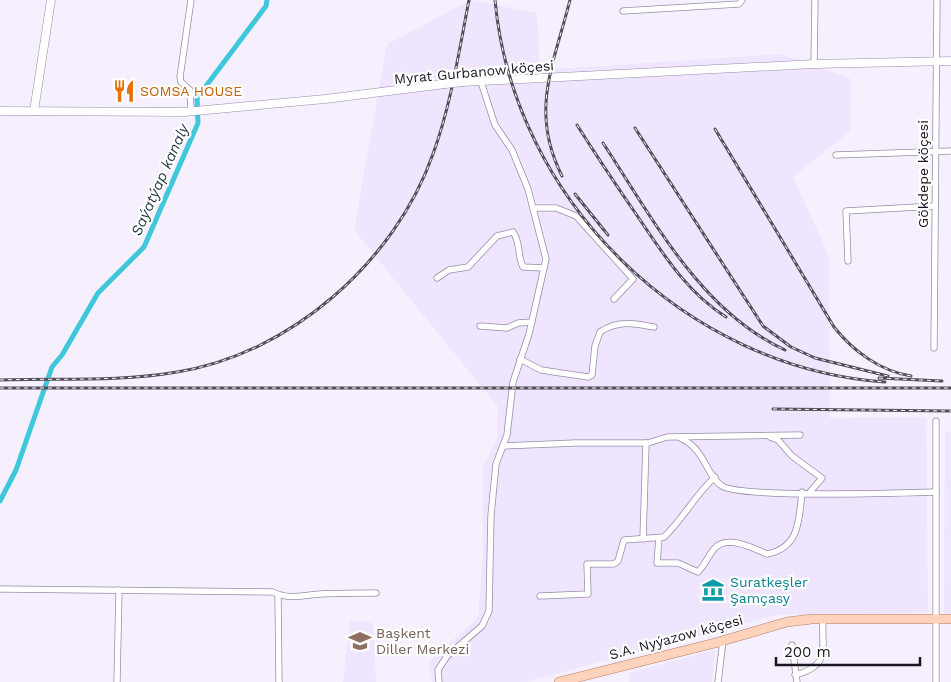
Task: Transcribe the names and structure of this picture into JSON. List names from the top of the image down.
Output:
{
  "streets": {
    "main road": ["S.A. Nyýazow köçesi"],
    "street": ["Myrat Gurbanow köçesi", "Gökdepe köçesi"]
  },
  "crossings": [
    ["Myrat Gurbanow köçesi", "Gökdepe köçesi"]
  ],
  "water": ["Saýatýap kanaly"],
  "places": {
    "restaurant": ["SOMSA HOUSE"],
    "museum": ["Suratkeşler Şamçasy"],
    "school or university": ["Başkent Diller Merkezi"]
  },
  "scale_bar": "200 m"
}
